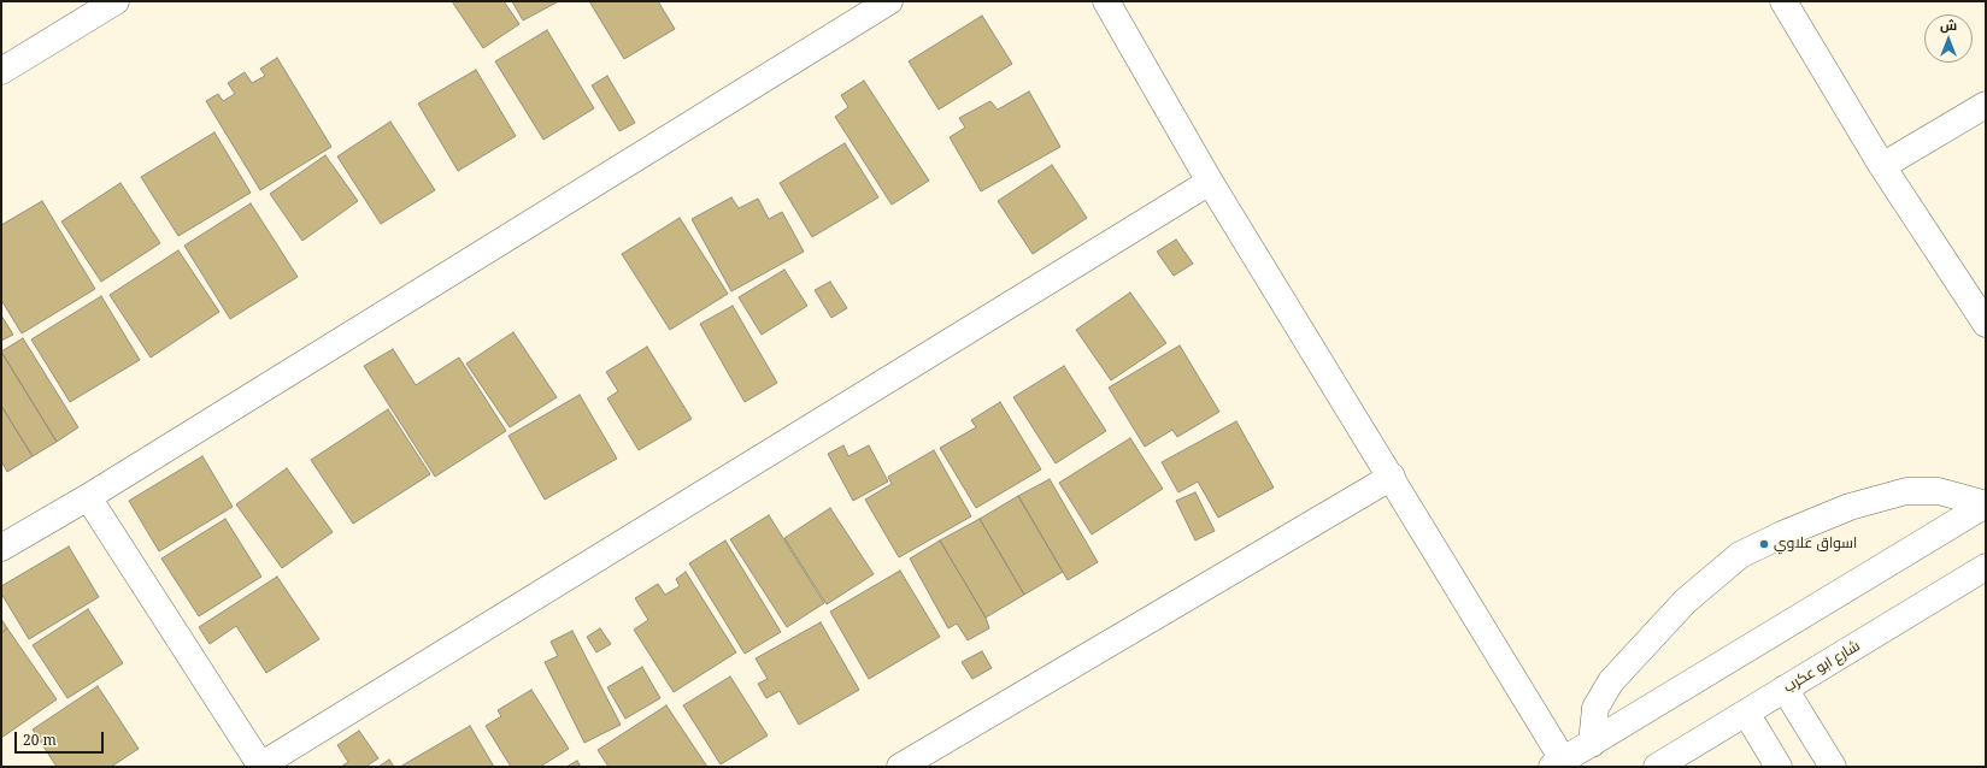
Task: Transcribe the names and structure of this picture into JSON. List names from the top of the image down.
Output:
{
  "streets": {
    "street": ["شارع ابو عكرب"]
  },
  "places": ["اسواق علاوي"],
  "scale_bar": "20 m",
  "north": "top"
}
